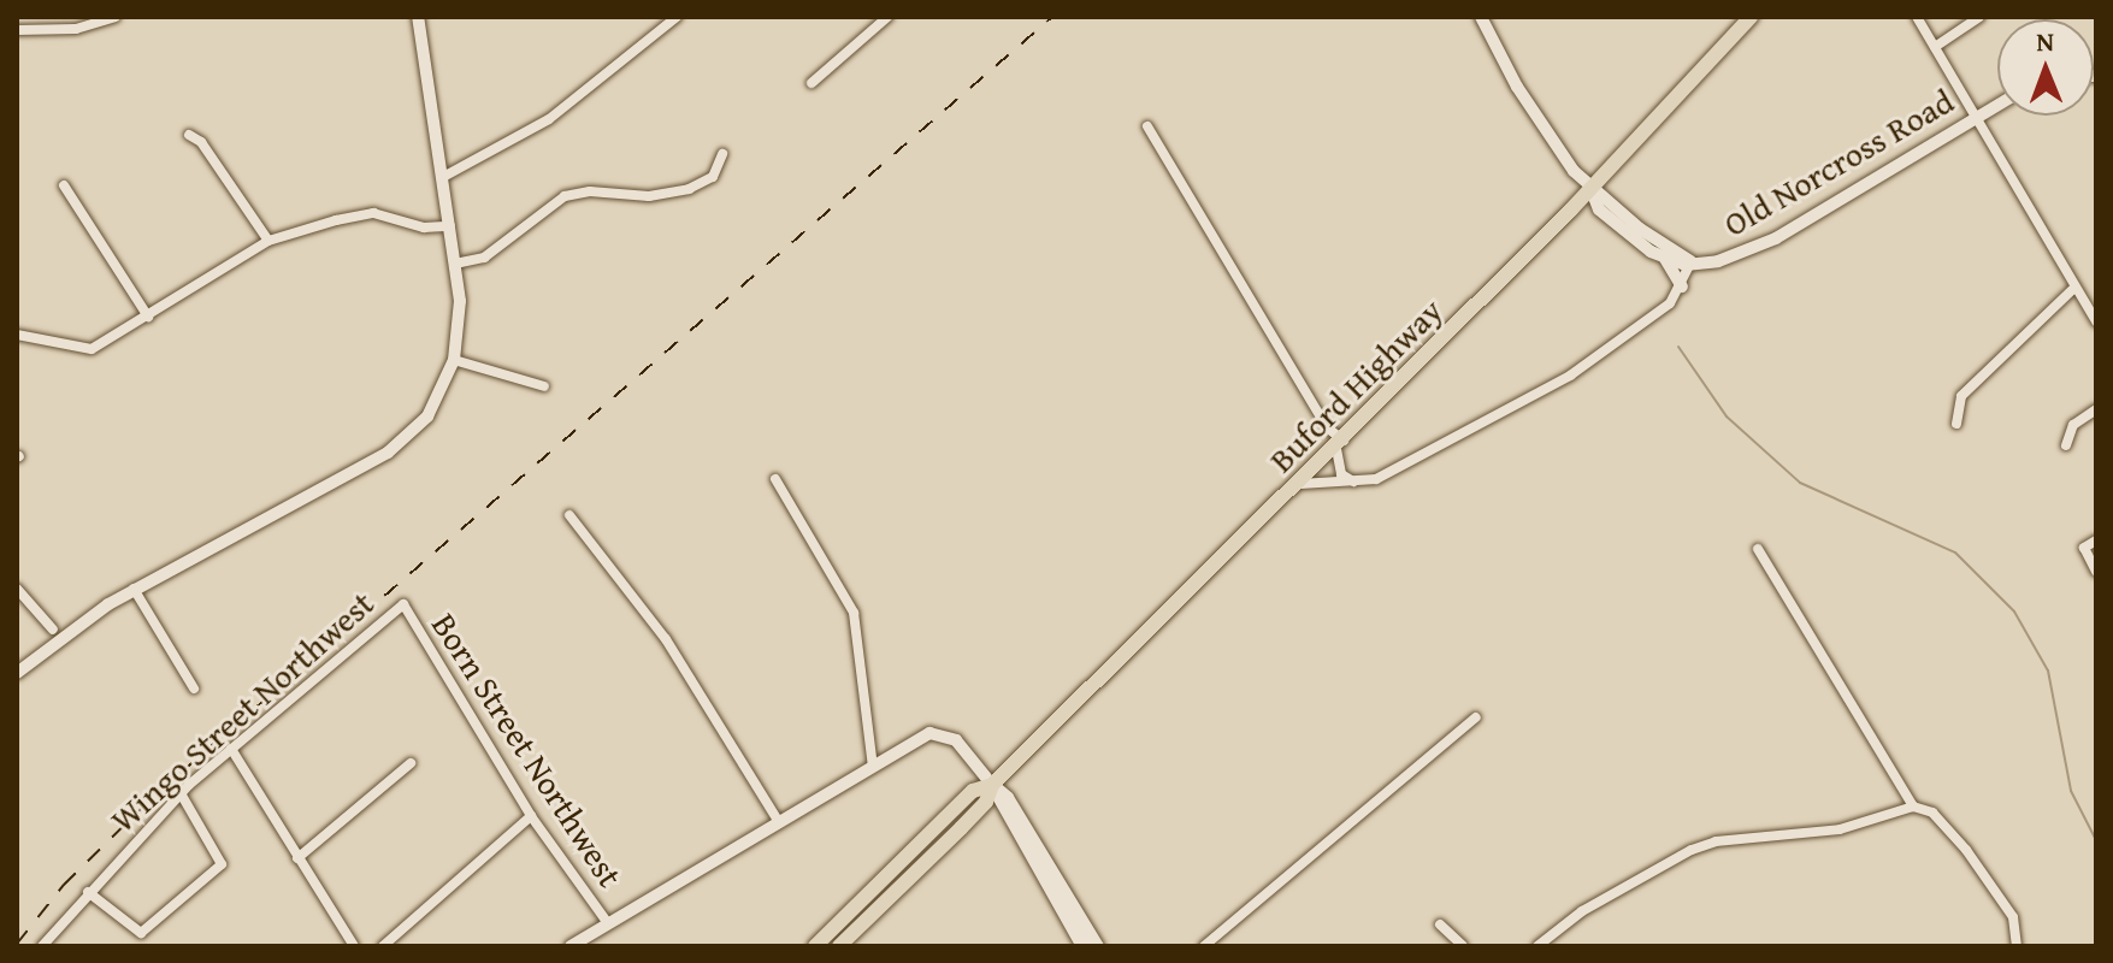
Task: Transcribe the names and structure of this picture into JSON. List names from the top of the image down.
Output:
{
  "streets": {
    "main road": ["Buford Highway"],
    "street": ["Old Norcross Road", "Wingo Street Northwest", "Born Street Northwest"]
  },
  "crossings": [
    ["Old Norcross Road", "Buford Highway"],
    ["Wingo Street Northwest", "Born Street Northwest"]
  ],
  "north": "top"
}
